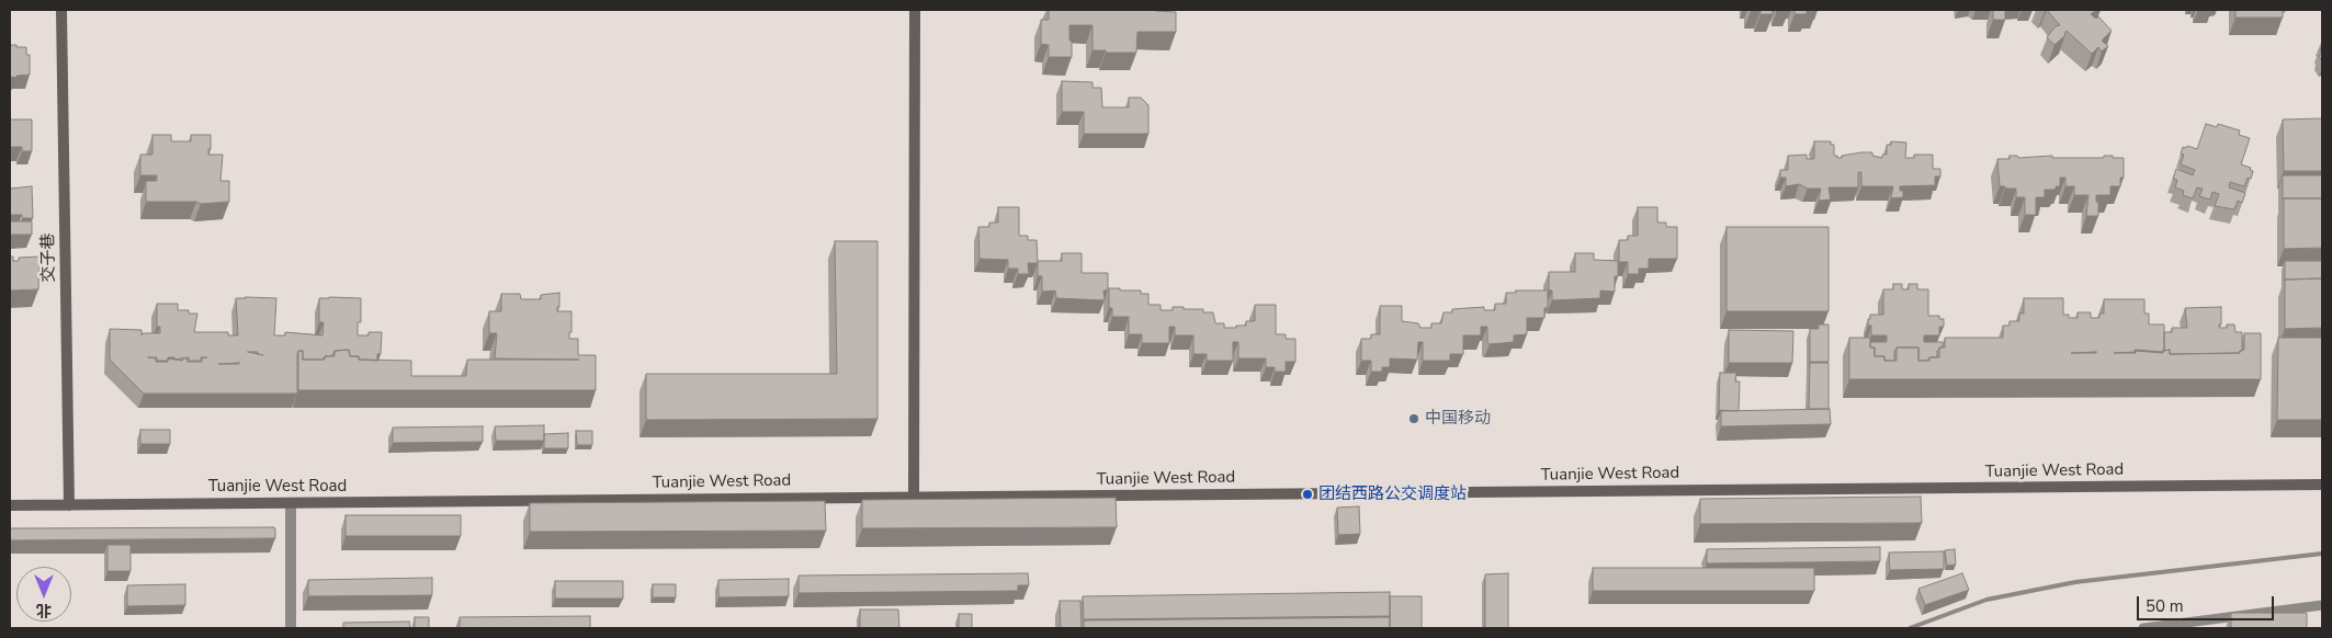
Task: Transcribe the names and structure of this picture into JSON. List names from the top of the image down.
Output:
{
  "streets": {
    "street": ["交子巷", "Tuanjie West Road"]
  },
  "crossings": [
    ["交子巷", "Tuanjie West Road"]
  ],
  "places": ["中国移动", "团结西路公交调度站"],
  "scale_bar": "50 m",
  "north": "bottom"
}
